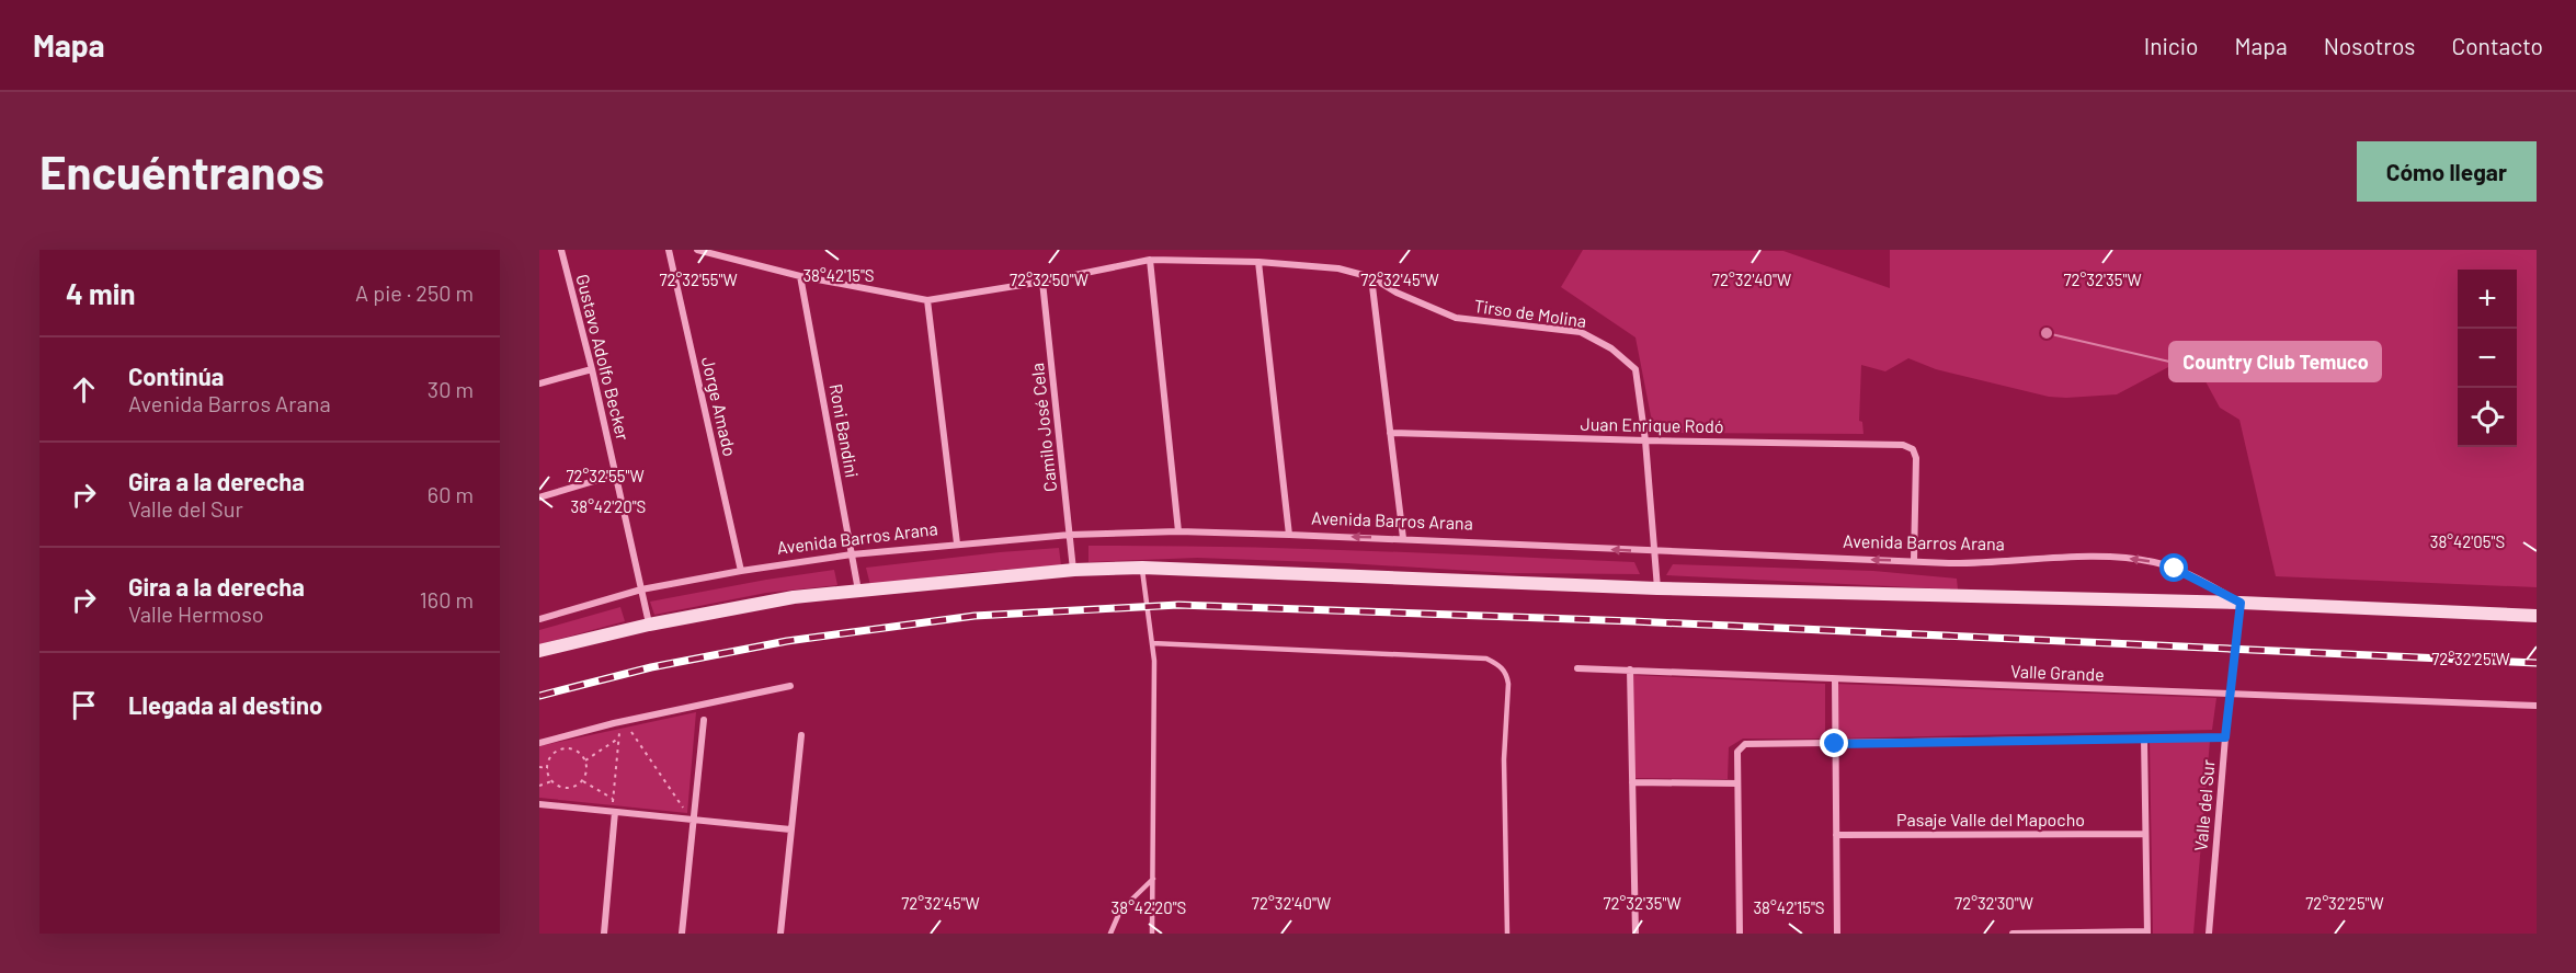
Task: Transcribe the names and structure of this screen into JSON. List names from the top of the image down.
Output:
{
  "streets": {
    "main road": ["Avenida Barros Arana"],
    "street": [
      "Tirso de Molina",
      "Gustavo Adolfo Becker",
      "Jorge Amado",
      "Juan Enrique Rodó",
      "Camilo José Cela",
      "Roni Bandini",
      "Valle Grande",
      "Valle del Sur",
      "Pasaje Valle del Mapocho"
    ]
  },
  "crossings": [
    ["Tirso de Molina", "Juan Enrique Rodó"],
    ["Tirso de Molina", "Camilo José Cela"],
    ["Tirso de Molina", "Roni Bandini"],
    ["Tirso de Molina", "Avenida Barros Arana"],
    ["Gustavo Adolfo Becker", "Avenida Barros Arana"],
    ["Jorge Amado", "Avenida Barros Arana"],
    ["Juan Enrique Rodó", "Avenida Barros Arana"],
    ["Camilo José Cela", "Avenida Barros Arana"],
    ["Roni Bandini", "Avenida Barros Arana"],
    ["Avenida Barros Arana", "Valle del Sur"],
    ["Valle Grande", "Valle del Sur"]
  ],
  "places": ["Country Club Temuco"],
  "page": {
    "header": "Mapa",
    "nav": [
      "Inicio",
      "Mapa",
      "Nosotros",
      "Contacto"
    ],
    "buttons": "Cómo llegar",
    "title": "Encuéntranos",
    "heading": ["4 min", "A pie · 250 m"],
    "map_buttons": ["+", "−"],
    "list": [
      ["Continúa", "Avenida Barros Arana", "30 m"],
      ["Gira a la derecha", "Valle del Sur", "60 m"],
      ["Gira a la derecha", "Valle Hermoso", "160 m"],
      "Llegada al destino"
    ]
  },
  "coordinates": [
    "38°42'15\"S",
    "72°32'55\"W",
    "72°32'50\"W",
    "72°32'45\"W",
    "72°32'40\"W",
    "72°32'35\"W",
    "38°42'20\"S",
    "38°42'05\"S",
    "72°32'25\"W",
    "72°32'30\"W"
  ]
}
